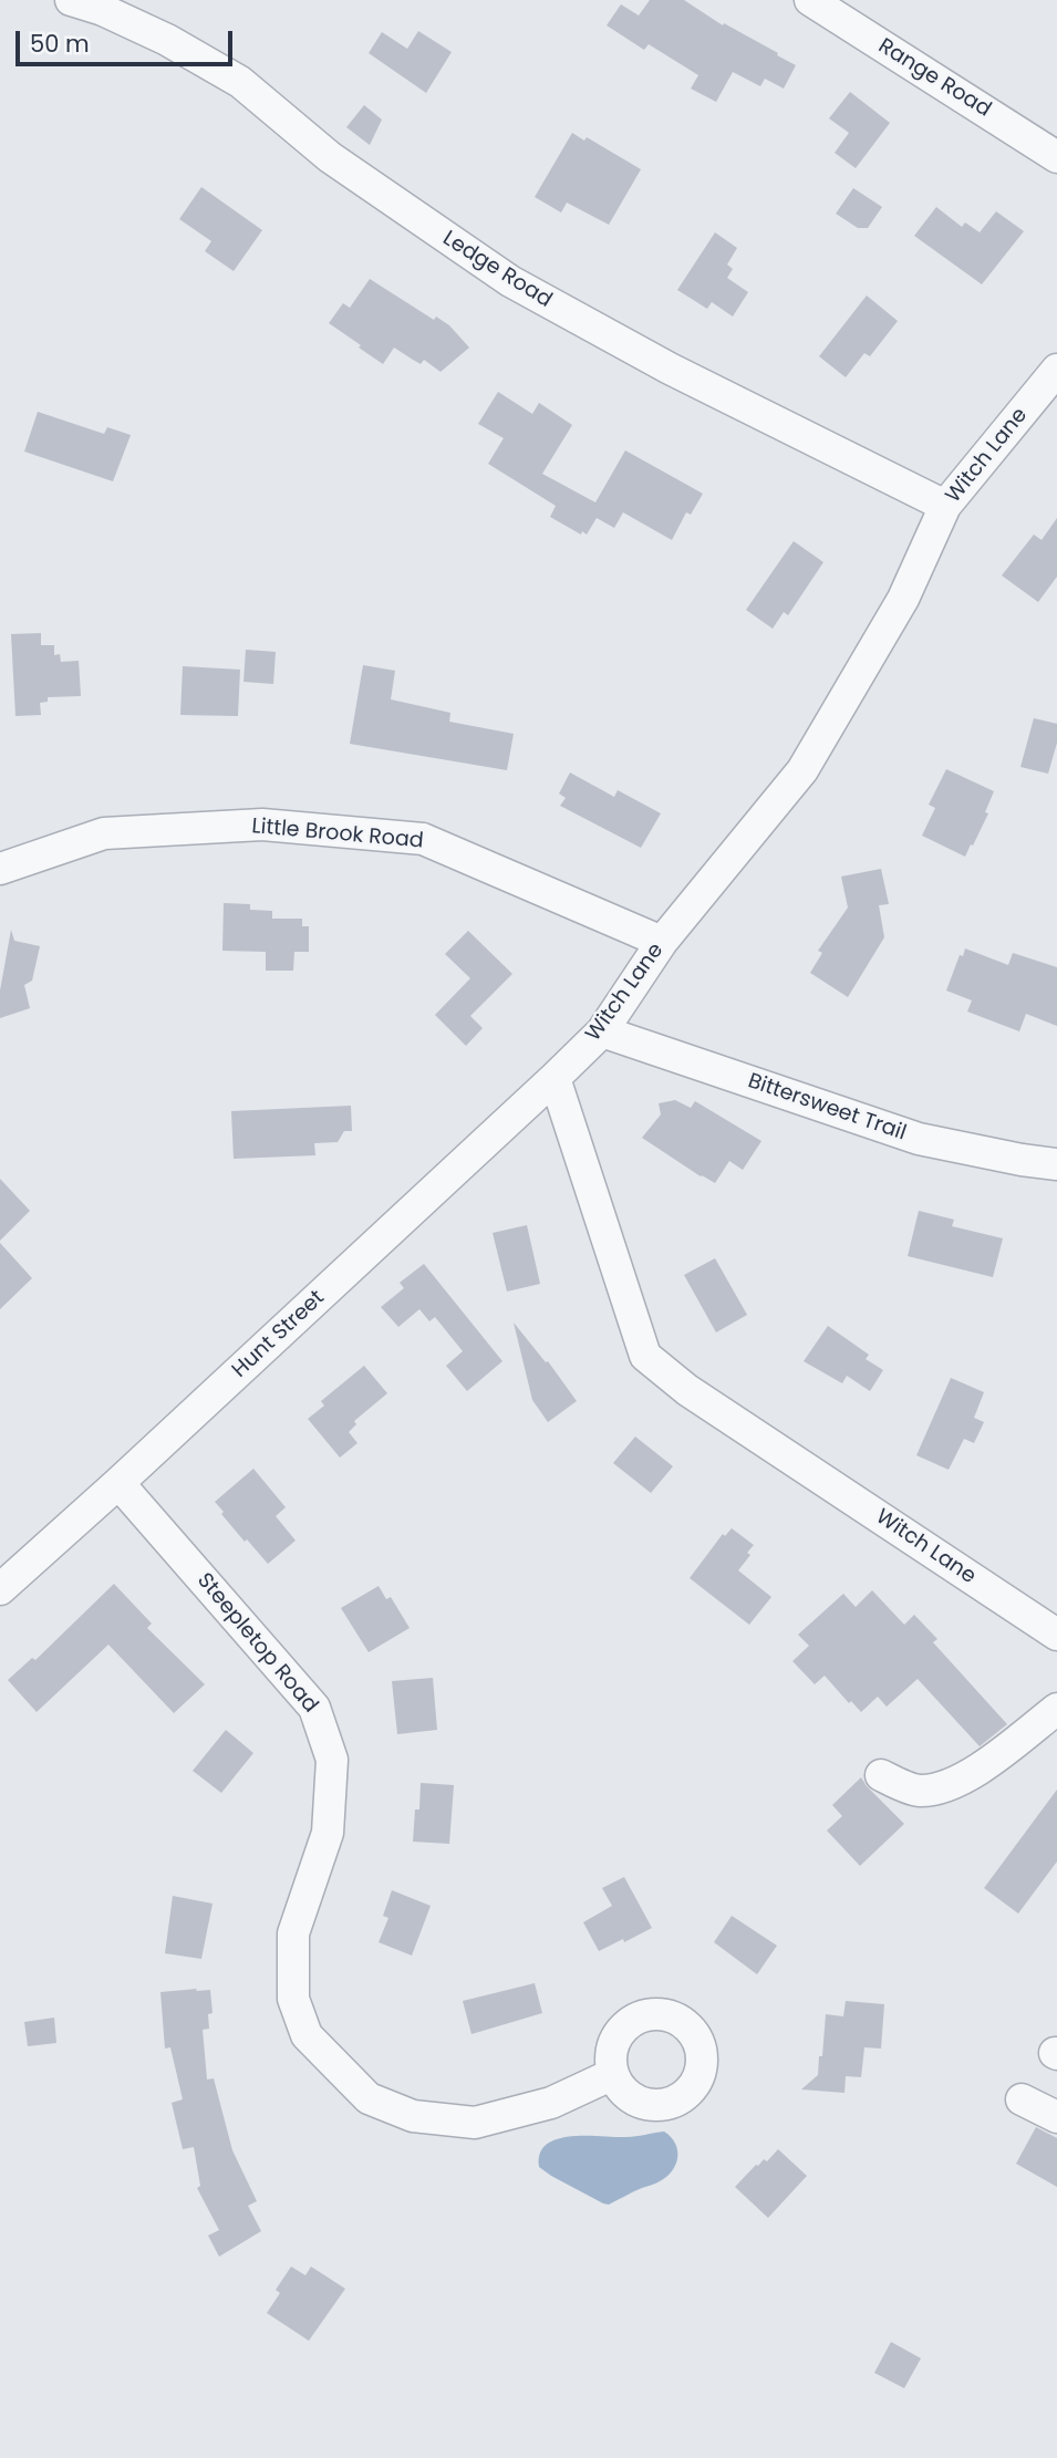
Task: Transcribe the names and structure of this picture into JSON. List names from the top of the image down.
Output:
{
  "streets": {
    "street": [
      "Range Road",
      "Ledge Road",
      "Witch Lane",
      "Little Brook Road",
      "Bittersweet Trail",
      "Hunt Street",
      "Steepletop Road"
    ]
  },
  "crossings": [
    ["Ledge Road", "Witch Lane"],
    ["Witch Lane", "Little Brook Road"],
    ["Witch Lane", "Bittersweet Trail"],
    ["Witch Lane", "Hunt Street"],
    ["Hunt Street", "Steepletop Road"]
  ],
  "scale_bar": "50 m"
}
